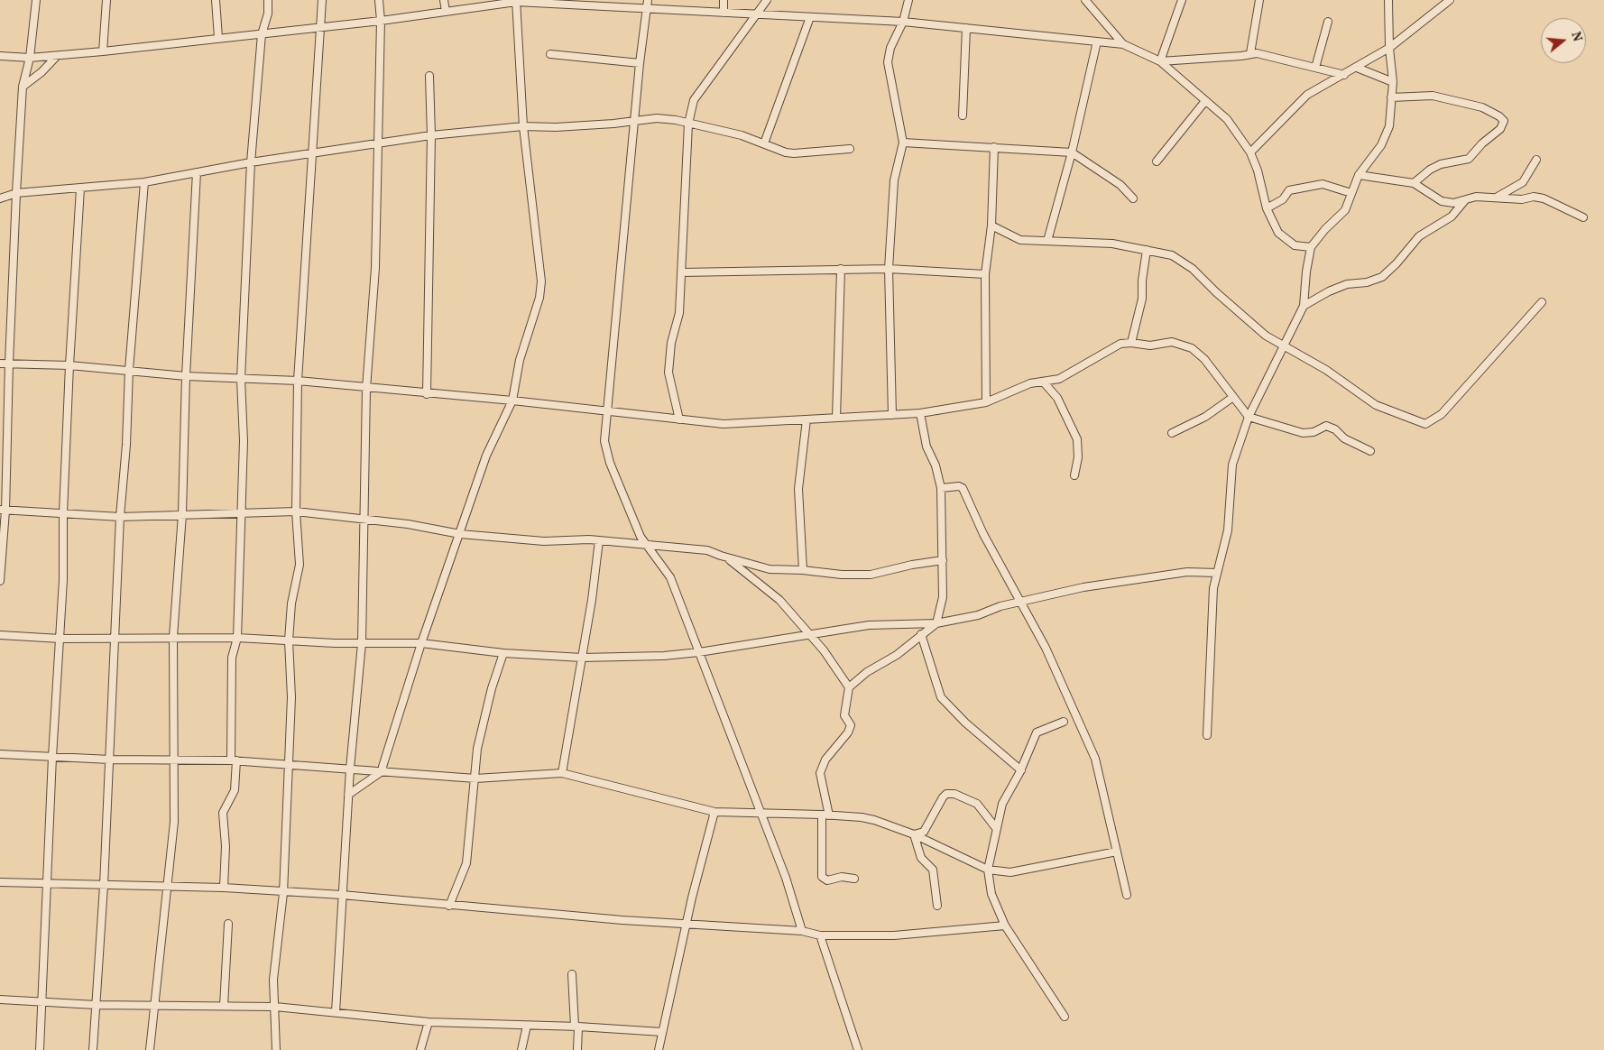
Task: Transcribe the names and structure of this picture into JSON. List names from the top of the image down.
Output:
{
  "north": "right"
}
